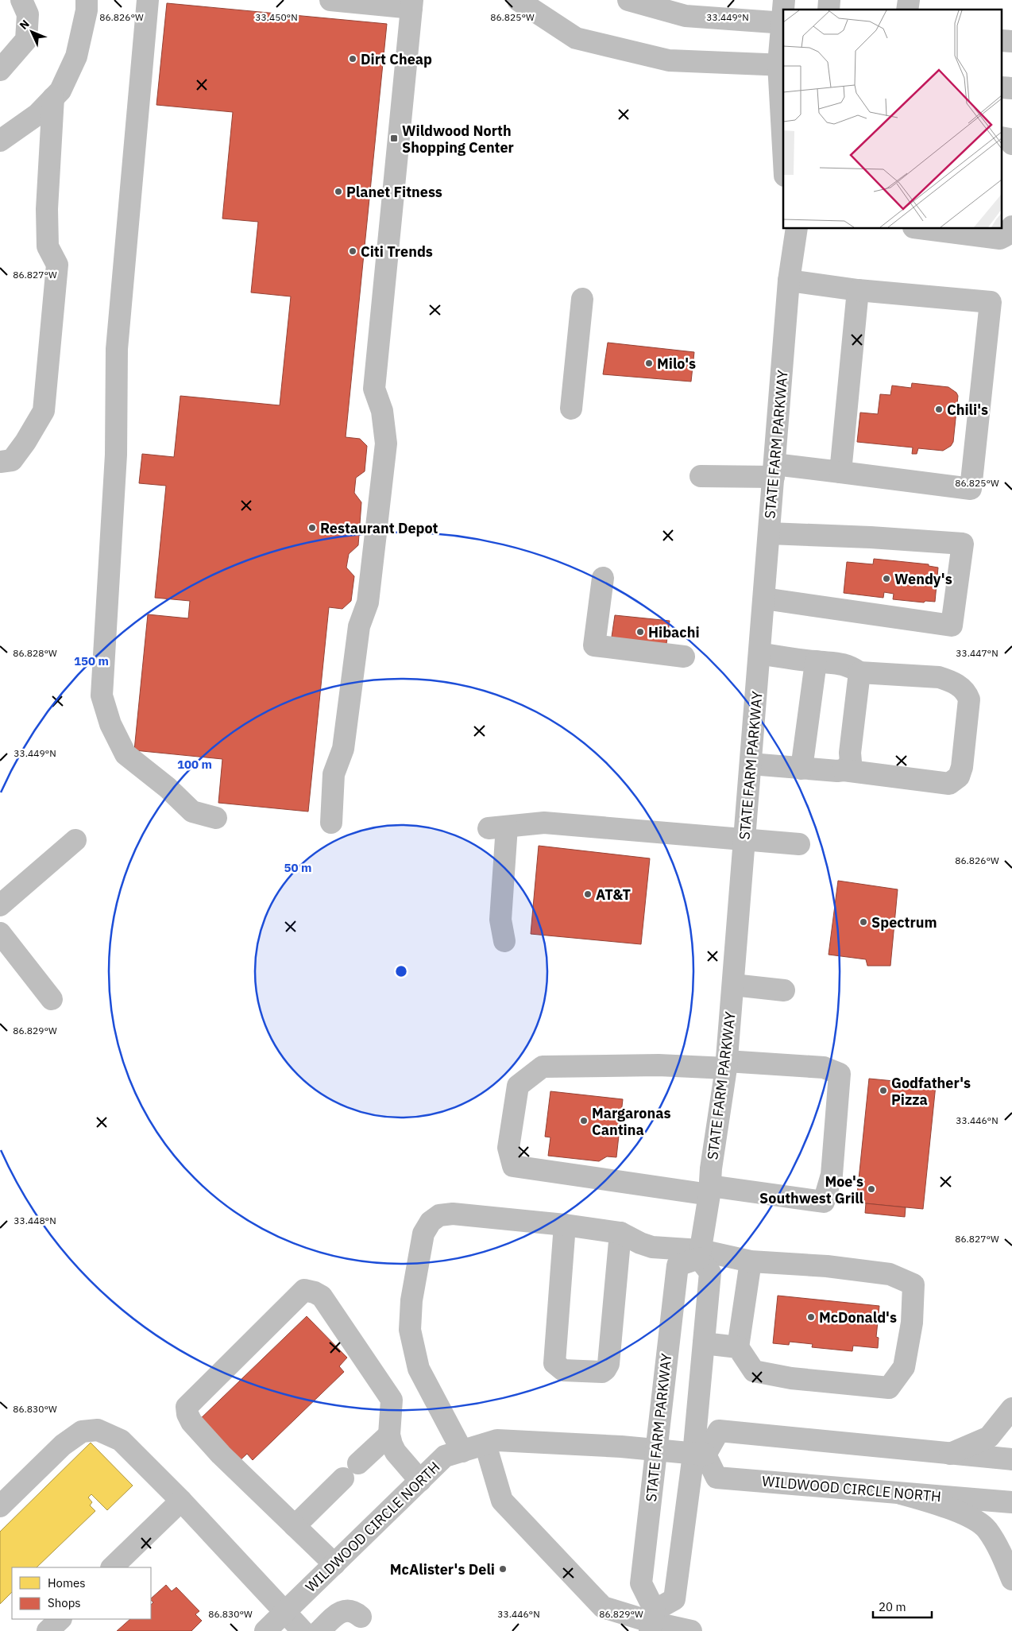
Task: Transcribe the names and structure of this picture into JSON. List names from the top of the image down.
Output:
{
  "streets": {
    "street": ["STATE FARM PARKWAY", "WILDWOOD CIRCLE NORTH"]
  },
  "crossings": [
    ["STATE FARM PARKWAY", "WILDWOOD CIRCLE NORTH"]
  ],
  "places": {
    "other": [
      "Dirt Cheap",
      "Planet Fitness",
      "Citi Trends",
      "Milo's",
      "Chili's",
      "Restaurant Depot",
      "Wendy's",
      "Hibachi",
      "AT&T",
      "Spectrum",
      "Godfather's Pizza",
      "Margaronas Cantina",
      "Moe's Southwest Grill",
      "McDonald's",
      "McAlister's Deli"
    ],
    "transit": ["Wildwood North Shopping Center"]
  },
  "legend": ["Homes", "Shops"],
  "scale_bar": "20 m",
  "north": "top left",
  "coordinates": [
    "86.826°W",
    "86.825°W",
    "33.450°N",
    "33.449°N",
    "86.827°W",
    "86.828°W",
    "33.447°N",
    "86.829°W",
    "33.446°N",
    "33.448°N",
    "86.830°W"
  ],
  "rings": ["150 m", "100 m", "50 m"]
}
